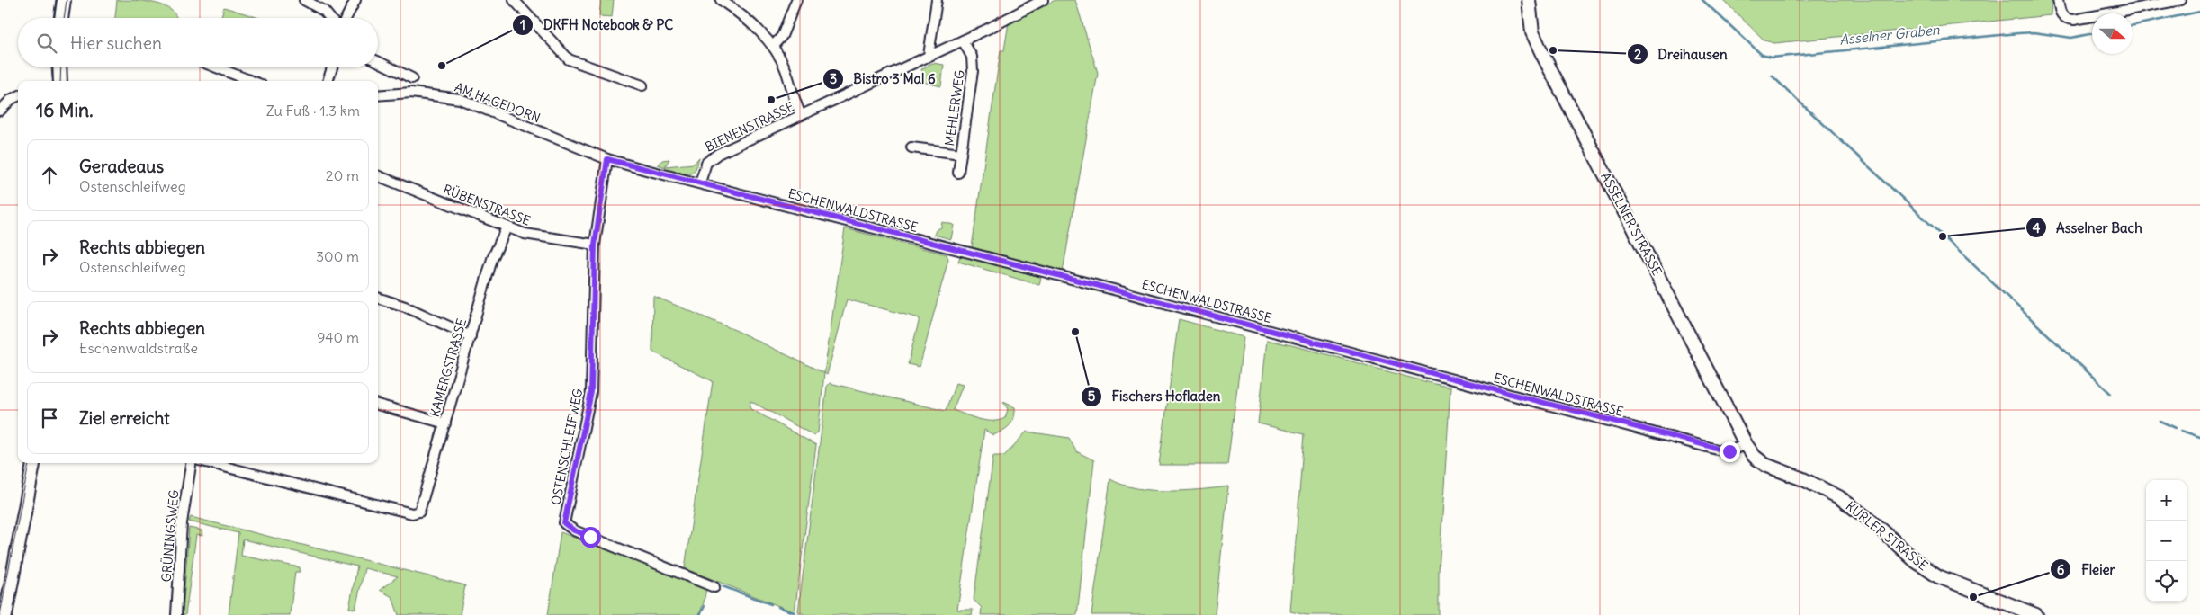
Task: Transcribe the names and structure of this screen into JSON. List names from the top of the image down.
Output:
{
  "streets": {
    "main road": ["ASSELNER STRASSE", "KURLER STRASSE"],
    "street": [
      "AM HAGEDORN",
      "MEHLERWEG",
      "BIENENSTRASSE",
      "RÜBENSTRASSE",
      "ESCHENWALDSTRASSE",
      "KAMERGSTRASSE",
      "OSTENSCHLEIFWEG",
      "GRÜNINGSWEG"
    ]
  },
  "crossings": [
    ["AM HAGEDORN", "ESCHENWALDSTRASSE"],
    ["AM HAGEDORN", "OSTENSCHLEIFWEG"],
    ["MEHLERWEG", "BIENENSTRASSE"],
    ["BIENENSTRASSE", "ESCHENWALDSTRASSE"],
    ["RÜBENSTRASSE", "KAMERGSTRASSE"],
    ["RÜBENSTRASSE", "OSTENSCHLEIFWEG"],
    ["ESCHENWALDSTRASSE", "ASSELNER STRASSE"],
    ["ESCHENWALDSTRASSE", "OSTENSCHLEIFWEG"],
    ["ESCHENWALDSTRASSE", "KURLER STRASSE"],
    ["ASSELNER STRASSE", "KURLER STRASSE"]
  ],
  "water": ["Asselner Graben"],
  "places": [
    "Dreihausen",
    "DKFH Notebook & PC",
    "Bistro 3 Mal 6",
    "Asselner Bach",
    "Fischers Hofladen",
    "Fleier"
  ],
  "north": "right",
  "page": {
    "search": "Hier suchen",
    "heading": ["16 Min.", "Zu Fuß · 1.3 km"],
    "list": [
      ["Geradeaus", "Ostenschleifweg", "20 m"],
      ["Rechts abbiegen", "Ostenschleifweg", "300 m"],
      ["Rechts abbiegen", "Eschenwaldstraße", "940 m"],
      "Ziel erreicht"
    ],
    "map_buttons": ["+", "−"]
  }
}
